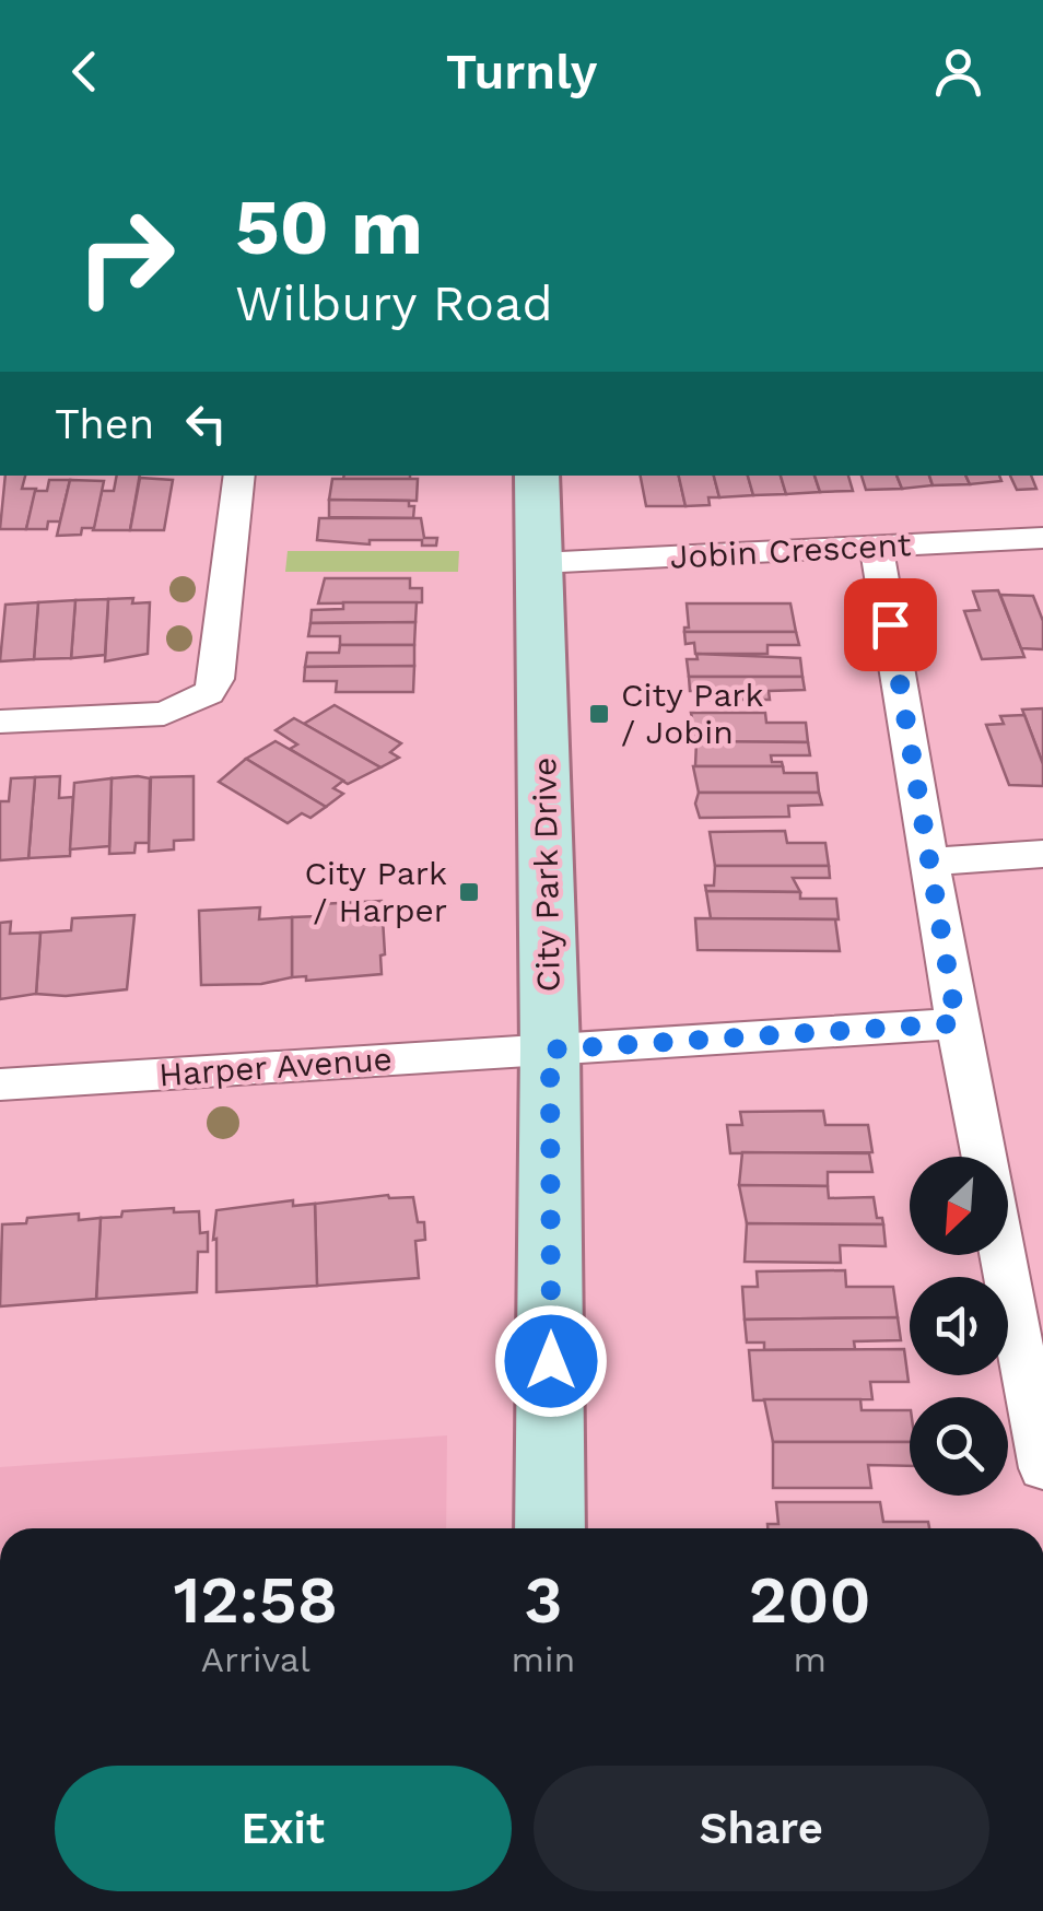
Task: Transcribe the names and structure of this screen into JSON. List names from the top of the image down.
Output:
{
  "streets": {
    "street": ["Jobin Crescent", "City Park Drive", "Harper Avenue"]
  },
  "crossings": [
    ["Jobin Crescent", "City Park Drive"],
    ["City Park Drive", "Harper Avenue"]
  ],
  "places": {
    "transit": ["City Park / Jobin", "City Park / Harper"]
  },
  "north": "bottom left",
  "page": {
    "header": "Turnly",
    "turn": ["50 m", "Wilbury Road"],
    "then": "Then",
    "eta": [
      "12:58",
      "Arrival",
      "3",
      "min",
      "200",
      "m"
    ],
    "buttons": ["Exit", "Share"]
  }
}
